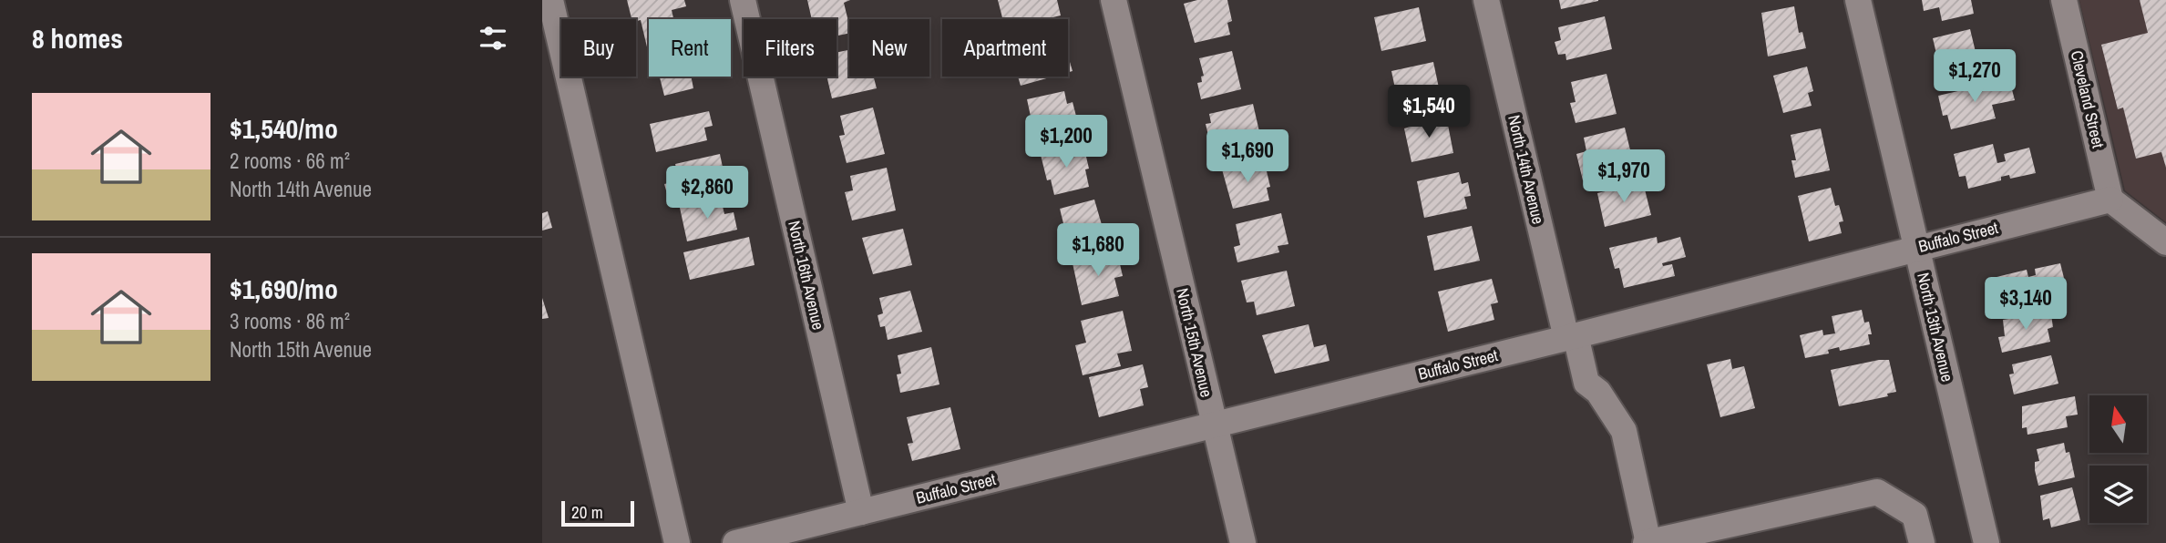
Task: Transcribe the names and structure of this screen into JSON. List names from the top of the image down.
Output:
{
  "streets": {
    "street": [
      "Cleveland Street",
      "North 14th Avenue",
      "Buffalo Street",
      "North 16th Avenue",
      "North 13th Avenue",
      "North 15th Avenue"
    ]
  },
  "crossings": [
    ["Cleveland Street", "Buffalo Street"],
    ["North 14th Avenue", "Buffalo Street"],
    ["Buffalo Street", "North 16th Avenue"],
    ["Buffalo Street", "North 13th Avenue"],
    ["Buffalo Street", "North 15th Avenue"]
  ],
  "scale_bar": "20 m",
  "north": "top",
  "page": {
    "heading": "8 homes",
    "chip": [
      "Buy",
      "Rent",
      "Filters",
      "New",
      "Apartment"
    ],
    "price": [
      "$1,270",
      "$1,540",
      "$1,200",
      "$1,690",
      "$1,970",
      "$2,860",
      "$1,680",
      "$3,140"
    ],
    "list": [
      {
        "name": "$1,540/mo",
        "note": "2 rooms · 66 m² · North 14th Avenue"
      },
      {
        "name": "$1,690/mo",
        "note": "3 rooms · 86 m² · North 15th Avenue"
      }
    ],
    "scale": "20 m"
  }
}
